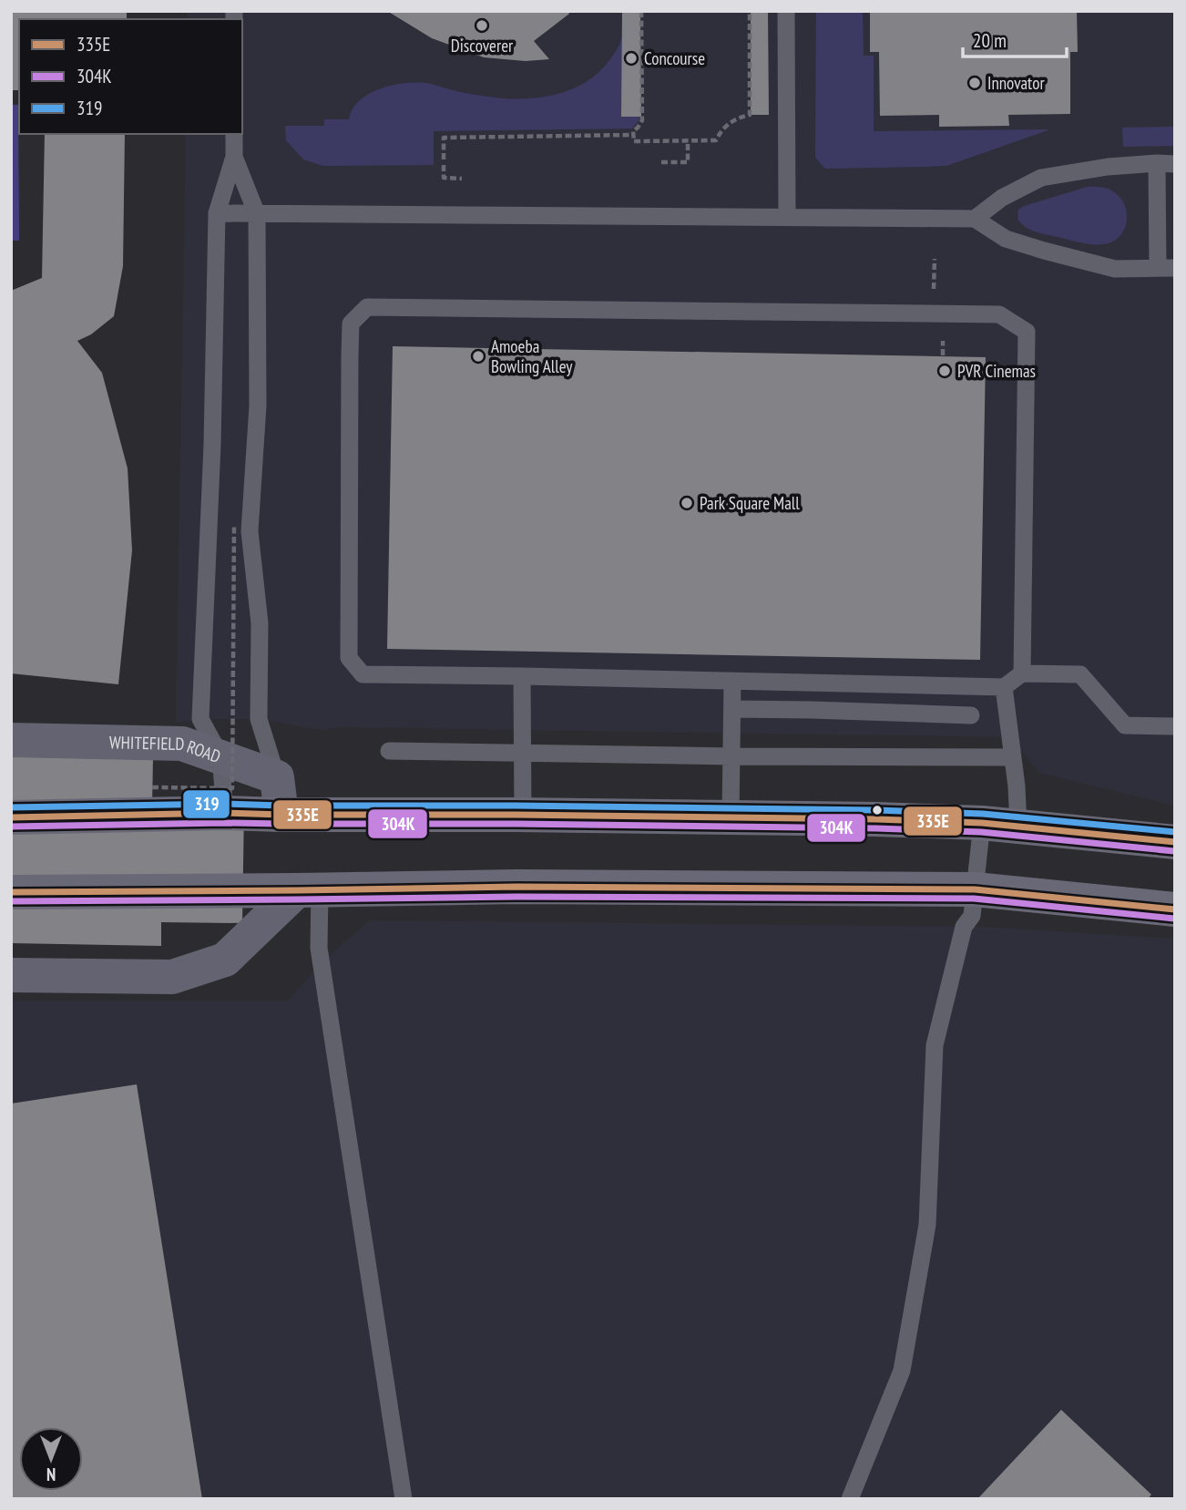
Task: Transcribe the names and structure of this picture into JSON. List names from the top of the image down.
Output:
{
  "streets": {
    "street": ["WHITEFIELD ROAD"]
  },
  "places": [
    "Discoverer",
    "Concourse",
    "Innovator",
    "Amoeba Bowling Alley",
    "PVR Cinemas",
    "Park Square Mall"
  ],
  "lines": ["transit line 319", "transit line 335E", "transit line 304K"],
  "legend": ["335E", "304K", "319"],
  "scale_bar": "20 m",
  "north": "bottom"
}
